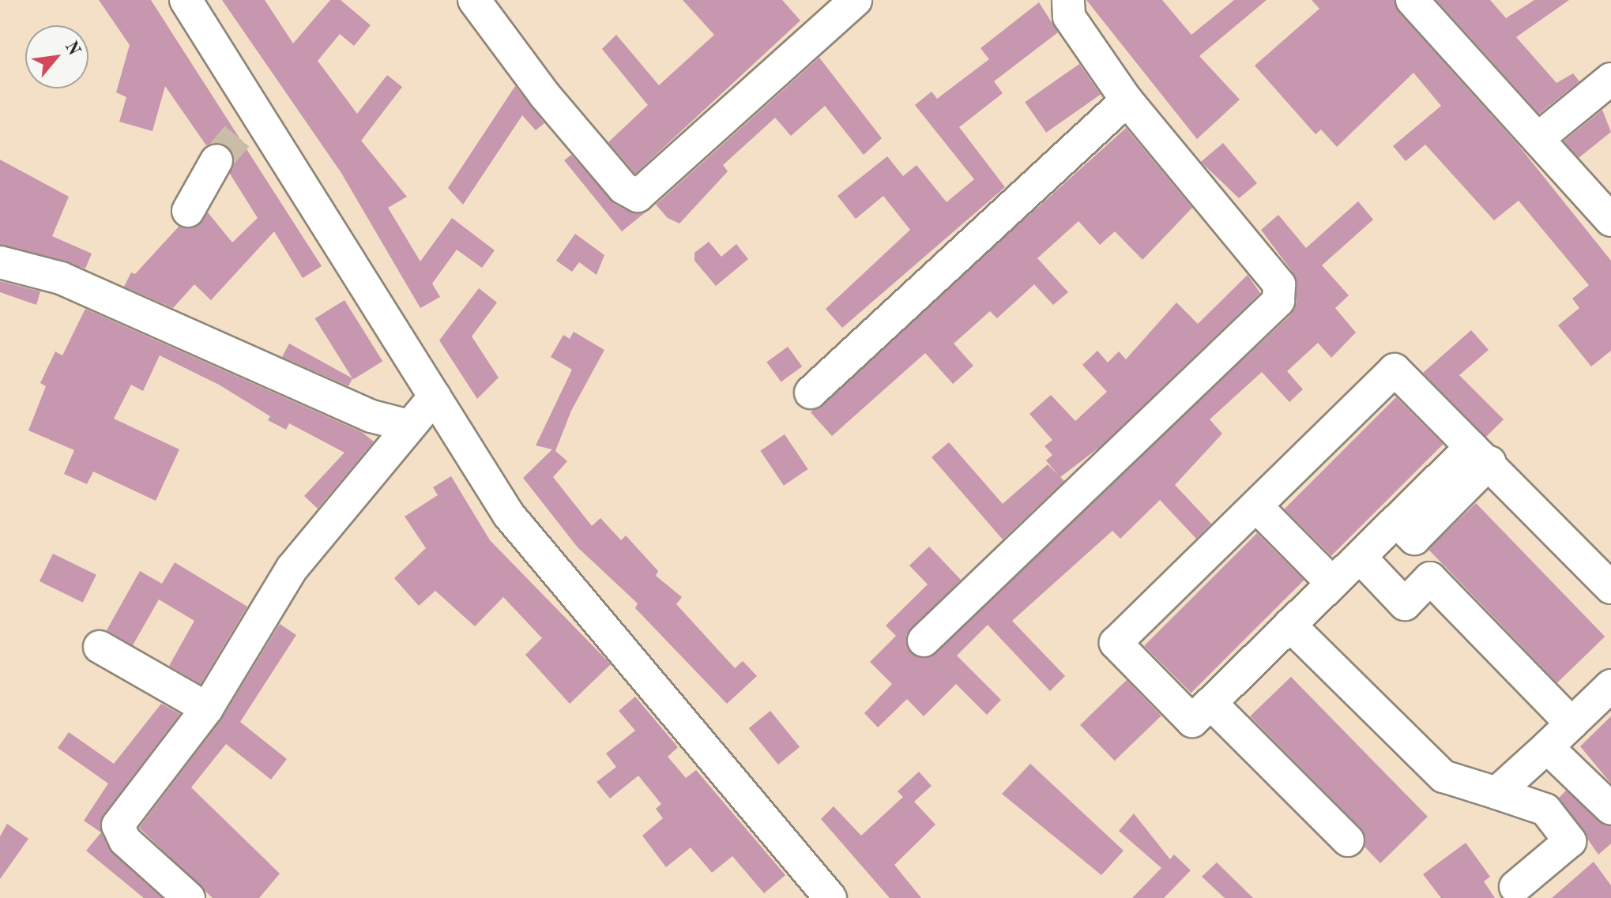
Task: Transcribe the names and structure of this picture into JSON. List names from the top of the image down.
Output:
{
  "north": "top right"
}
